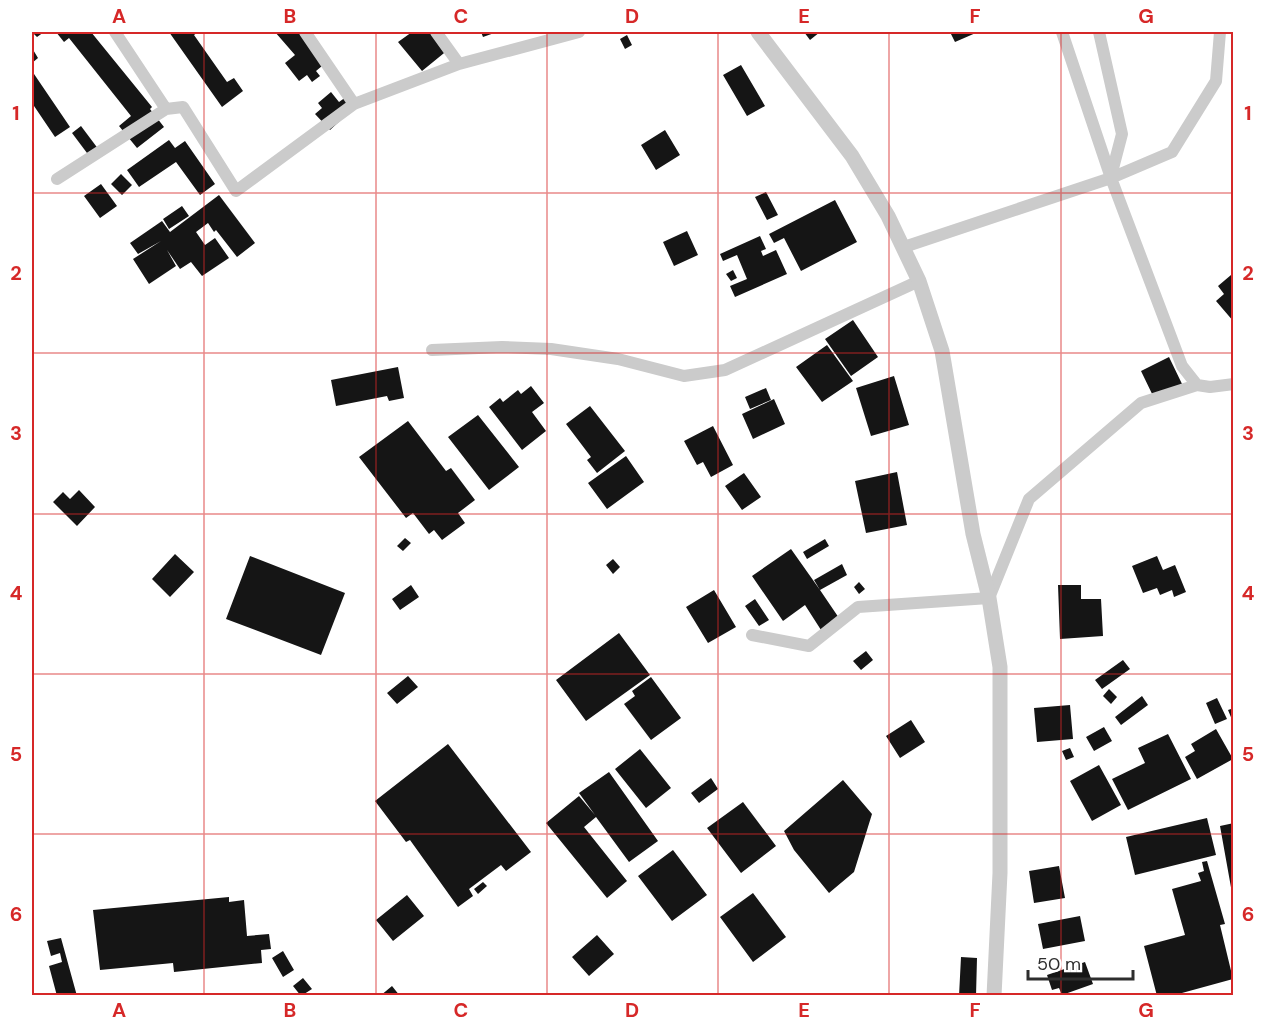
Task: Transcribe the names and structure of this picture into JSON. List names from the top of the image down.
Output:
{
  "scale_bar": "50 m",
  "grid": {
    "columns": [
      "A",
      "B",
      "C",
      "D",
      "E",
      "F",
      "G"
    ],
    "rows": [
      "1",
      "2",
      "3",
      "4",
      "5",
      "6"
    ]
  }
}
